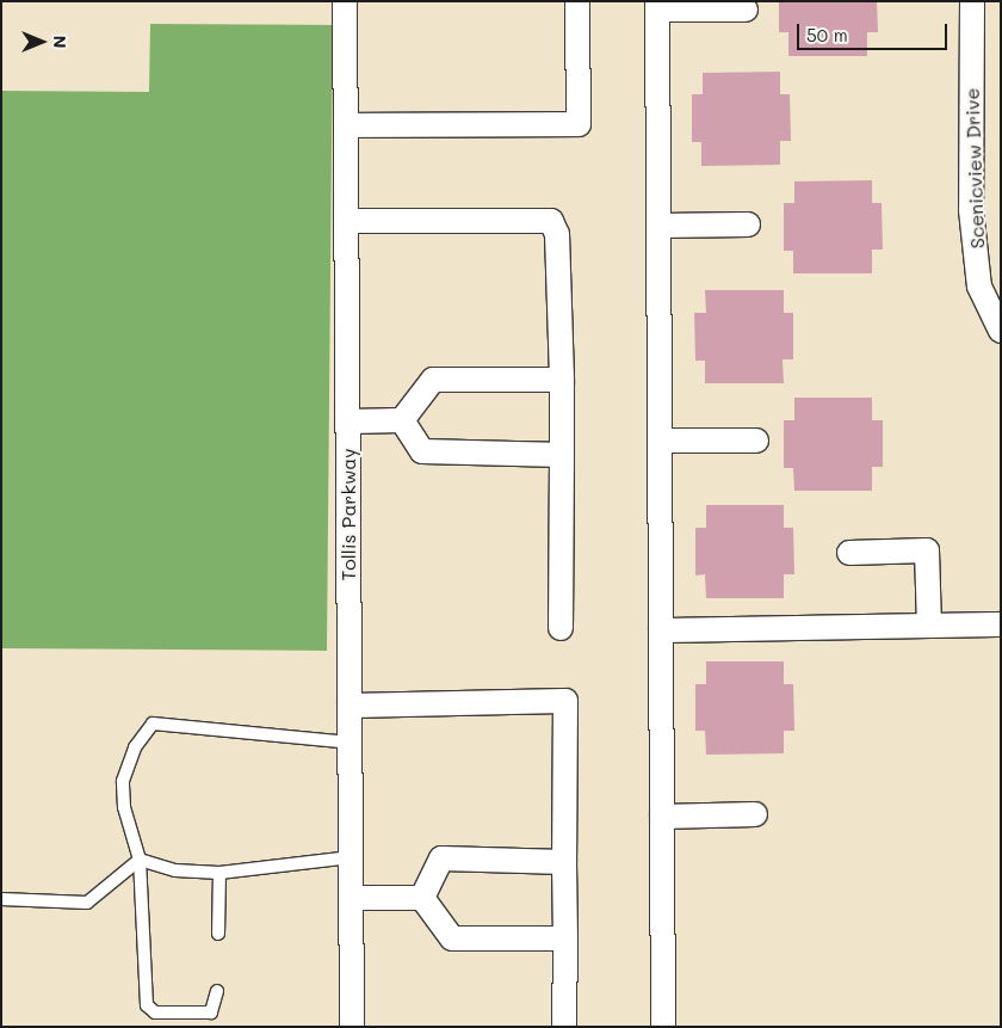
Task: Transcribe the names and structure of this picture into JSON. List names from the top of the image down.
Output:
{
  "streets": {
    "street": ["Scenicview Drive", "Tollis Parkway"]
  },
  "scale_bar": "50 m",
  "north": "right"
}
